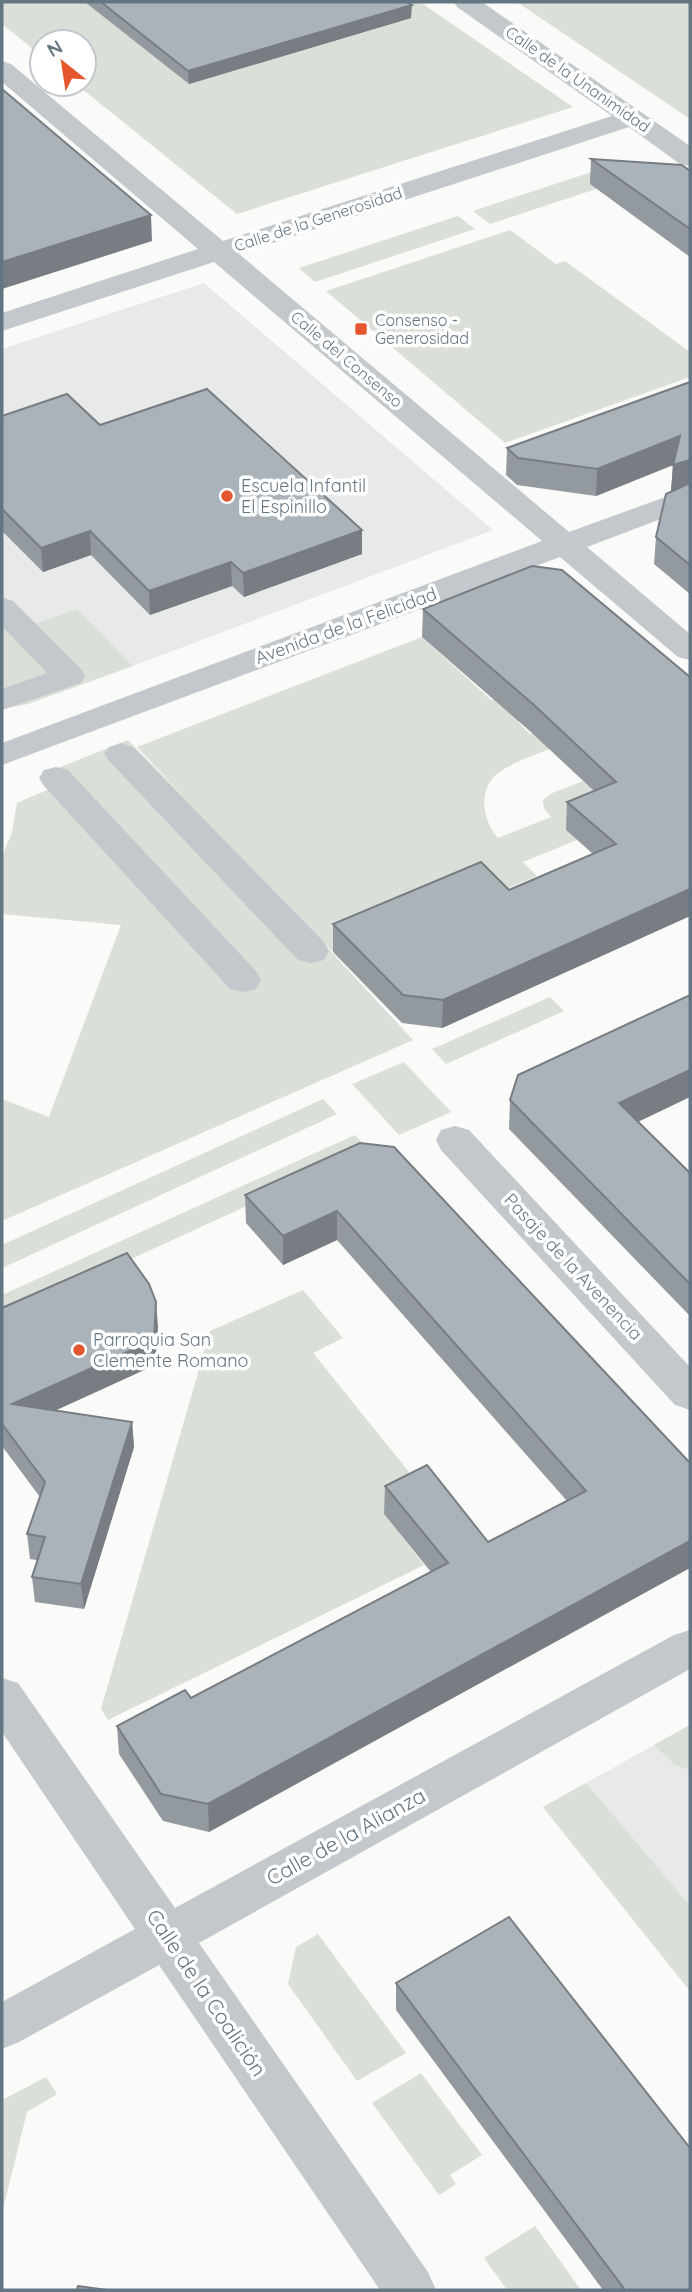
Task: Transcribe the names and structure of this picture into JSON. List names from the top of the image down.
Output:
{
  "streets": {
    "street": [
      "Calle de la Unanimidad",
      "Calle de la Generosidad",
      "Calle del Consenso",
      "Avenida de la Felicidad",
      "Pasaje de la Avenencia",
      "Calle de la Alianza",
      "Calle de la Coalición"
    ]
  },
  "crossings": [
    ["Calle de la Unanimidad", "Calle de la Generosidad"],
    ["Calle de la Generosidad", "Calle del Consenso"],
    ["Calle del Consenso", "Avenida de la Felicidad"],
    ["Calle de la Alianza", "Calle de la Coalición"]
  ],
  "places": {
    "transit": ["Consenso - Generosidad"],
    "other": ["Escuela Infantil El Espinillo", "Parroquia San Clemente Romano"]
  },
  "north": "top left"
}
